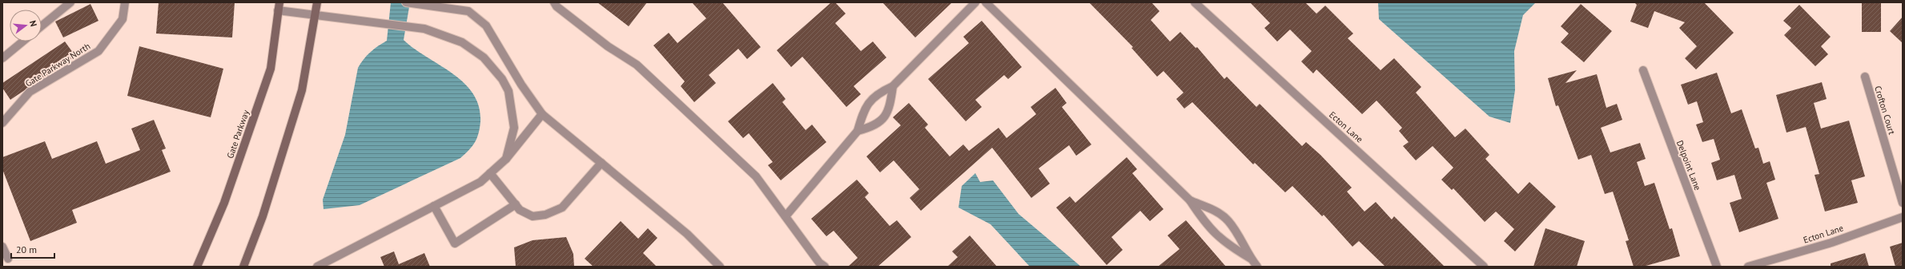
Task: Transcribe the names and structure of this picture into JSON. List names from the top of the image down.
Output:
{
  "streets": {
    "main road": ["Gate Parkway"],
    "street": [
      "Gate Parkway North",
      "Crofton Court",
      "Ecton Lane",
      "Delpoint Lane"
    ]
  },
  "scale_bar": "20 m",
  "north": "right"
}
